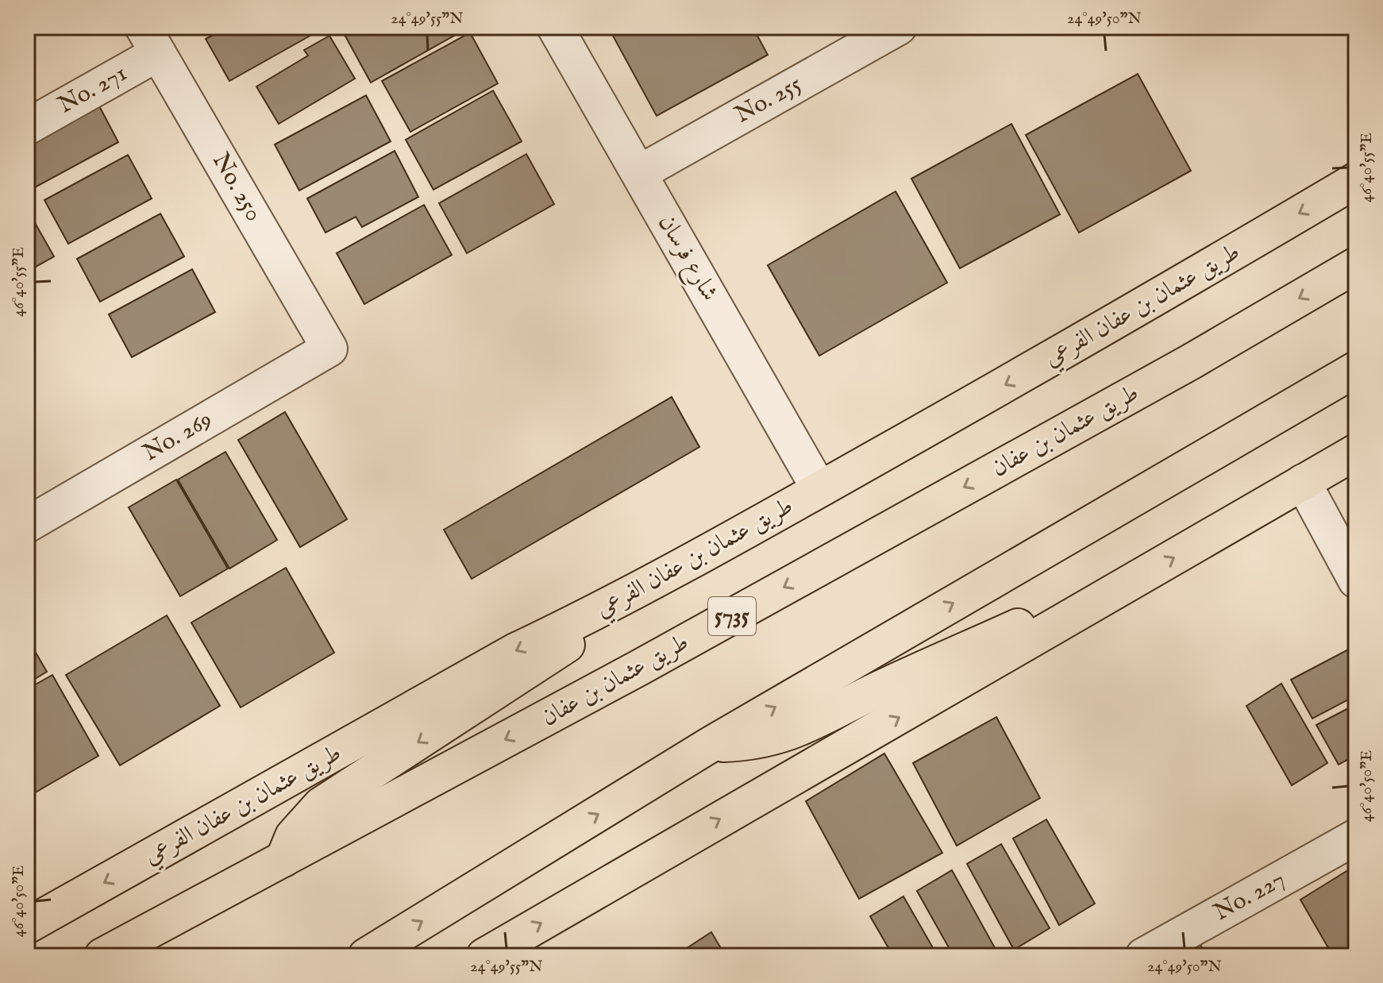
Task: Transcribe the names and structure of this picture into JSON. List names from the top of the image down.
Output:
{
  "streets": {
    "main road": ["طريق عثمان بن عفان الفرعي", "طريق عثمان بن عفان", "5735"],
    "street": [
      "No. 271",
      "No. 255",
      "No. 250",
      "شارع فرسان",
      "No. 269",
      "No. 227"
    ]
  },
  "crossings": [
    ["No. 271", "No. 250"],
    ["No. 255", "شارع فرسان"],
    ["No. 250", "No. 269"],
    ["شارع فرسان", "طريق عثمان بن عفان الفرعي"]
  ],
  "coordinates": [
    "24°49'55\"N",
    "24°49'50\"N",
    "46°40'55\"E",
    "46°40'50\"E"
  ]
}
